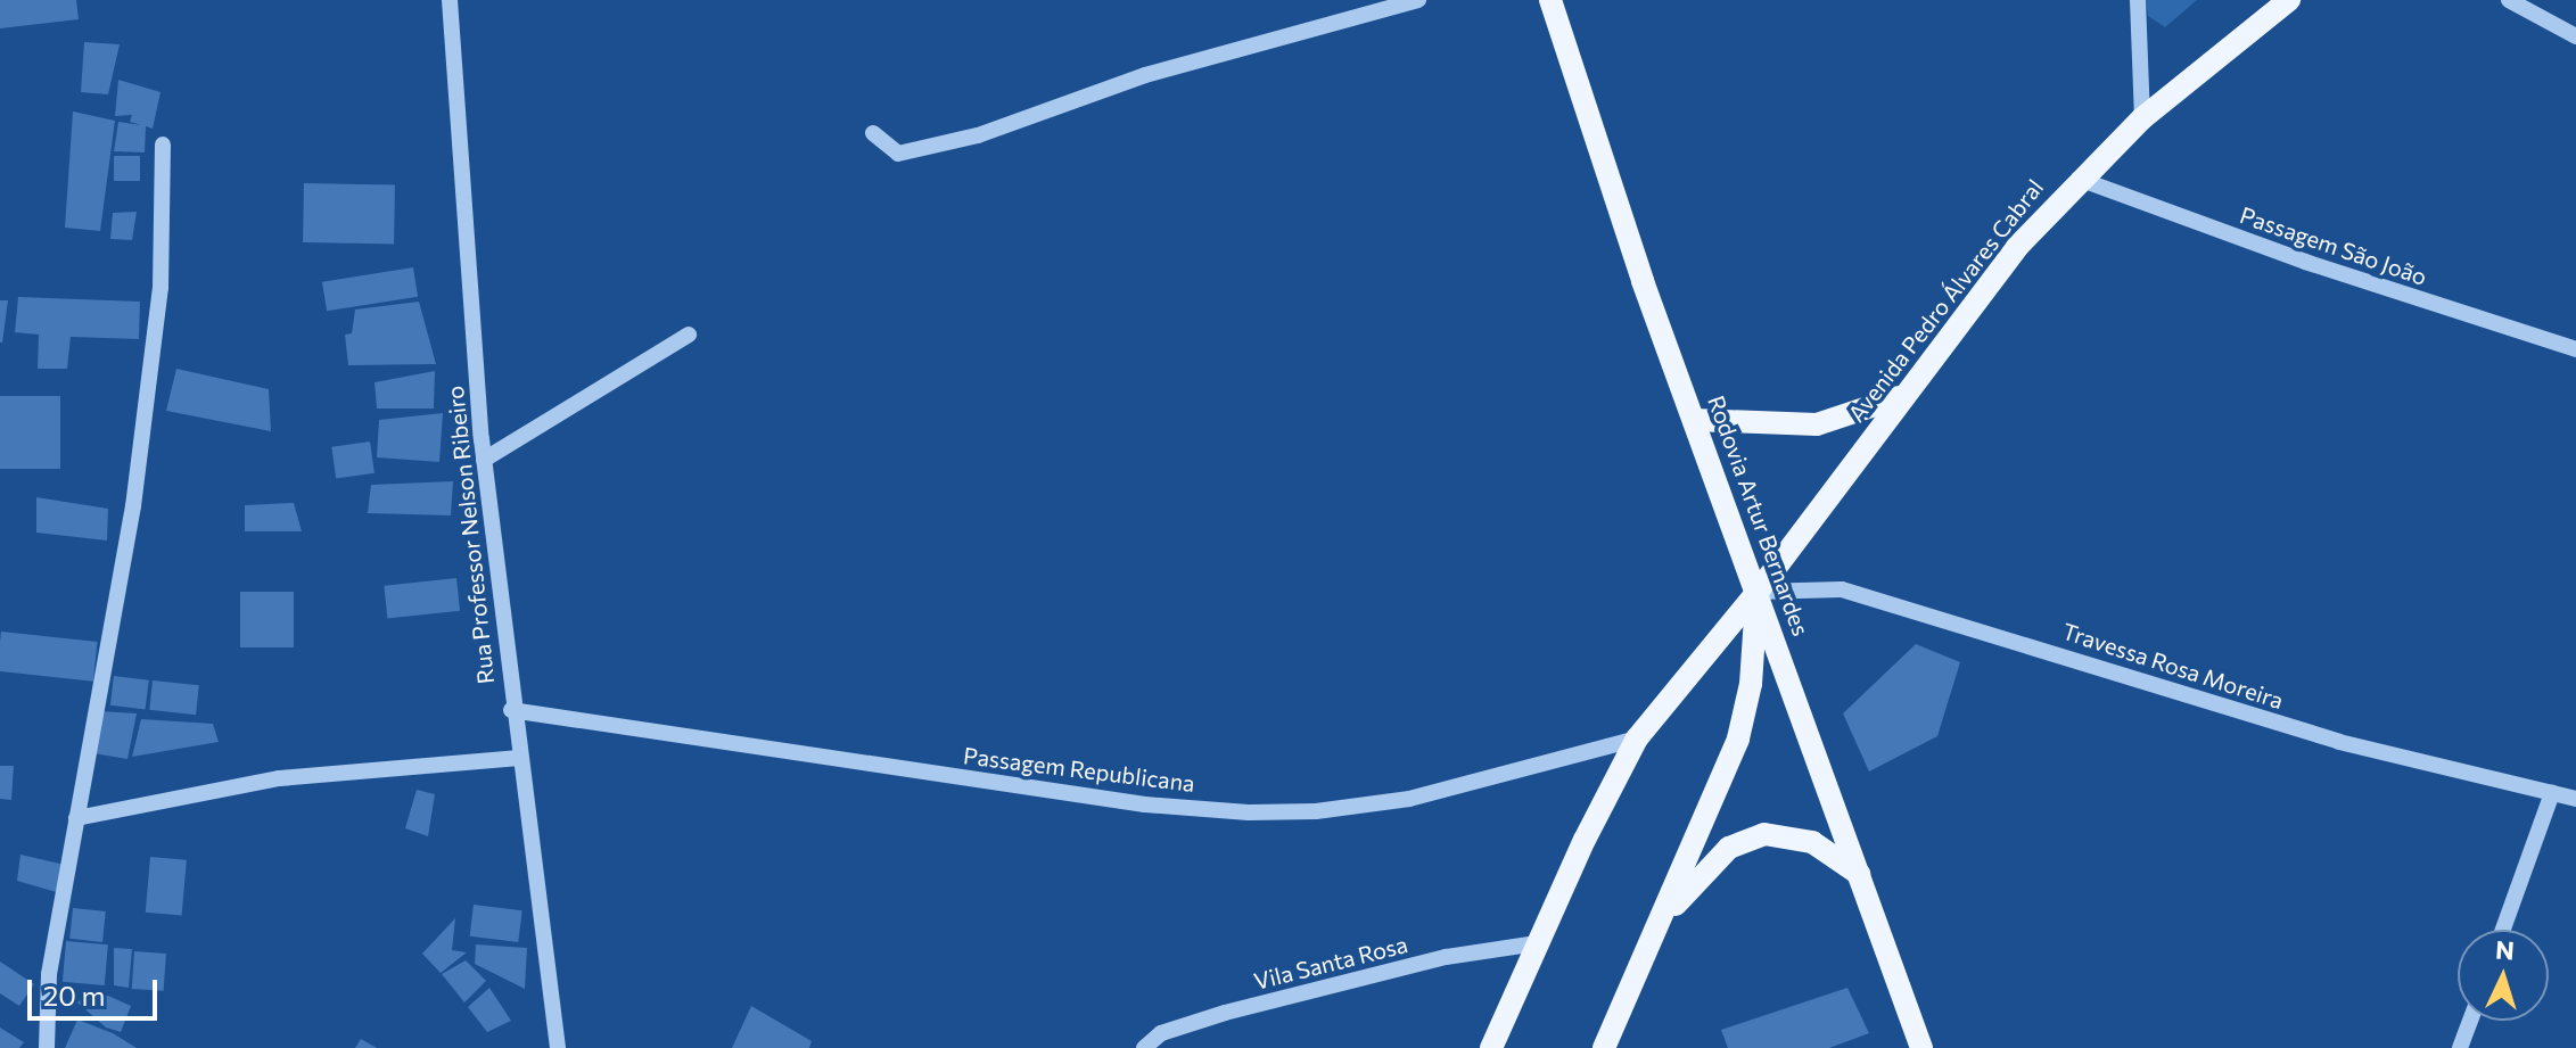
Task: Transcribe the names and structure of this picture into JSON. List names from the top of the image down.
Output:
{
  "streets": {
    "main road": ["Avenida Pedro Álvares Cabral", "Rodovia Artur Bernardes"],
    "street": [
      "Passagem São João",
      "Rua Professor Nelson Ribeiro",
      "Travessa Rosa Moreira",
      "Passagem Republicana",
      "Vila Santa Rosa"
    ]
  },
  "crossings": [
    ["Passagem São João", "Avenida Pedro Álvares Cabral"],
    ["Avenida Pedro Álvares Cabral", "Rodovia Artur Bernardes"],
    ["Avenida Pedro Álvares Cabral", "Travessa Rosa Moreira"],
    ["Avenida Pedro Álvares Cabral", "Passagem Republicana"],
    ["Avenida Pedro Álvares Cabral", "Vila Santa Rosa"],
    ["Rodovia Artur Bernardes", "Travessa Rosa Moreira"],
    ["Rua Professor Nelson Ribeiro", "Passagem Republicana"]
  ],
  "scale_bar": "20 m",
  "north": "top"
}
